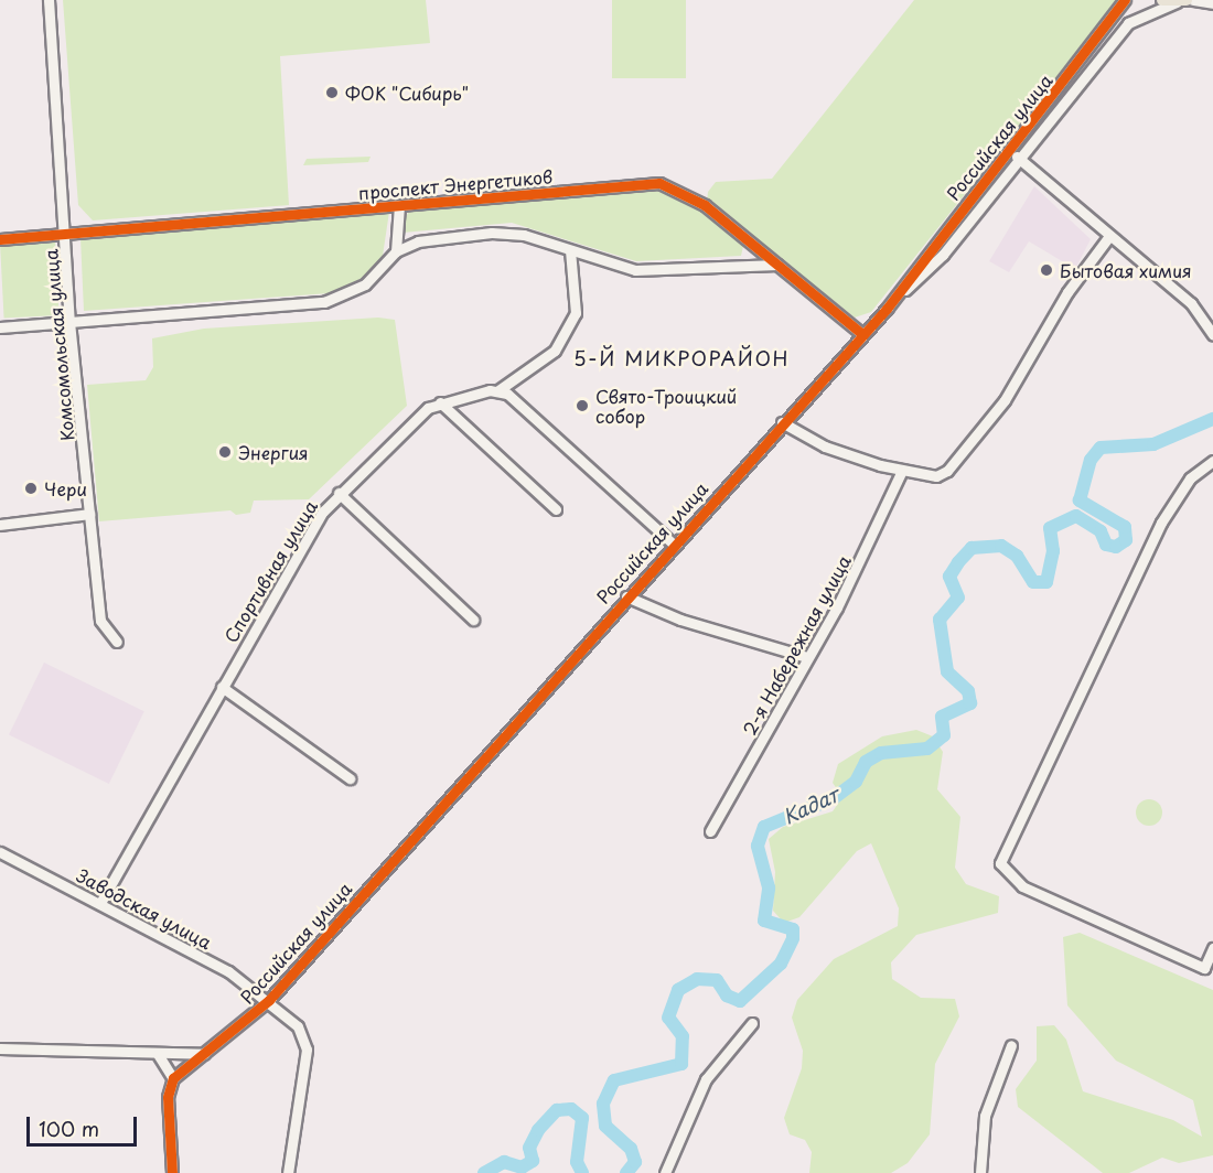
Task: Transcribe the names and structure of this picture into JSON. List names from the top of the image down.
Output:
{
  "streets": {
    "street": [
      "Российская улица",
      "проспект Энергетиков",
      "Комсомольская улица",
      "Спортивная улица",
      "2-я Набережная улица",
      "Заводская улица"
    ]
  },
  "crossings": [
    ["Российская улица", "проспект Энергетиков"],
    ["Российская улица", "Заводская улица"],
    ["проспект Энергетиков", "Комсомольская улица"],
    ["Спортивная улица", "Заводская улица"]
  ],
  "districts": ["5-Й МИКРОРАЙОН"],
  "water": ["Кадат"],
  "places": [
    "ФОК \"Сибирь\"",
    "Бытовая химия",
    "Свято-Троицкий собор",
    "Энергия",
    "Чери"
  ],
  "scale_bar": "100 m"
}
